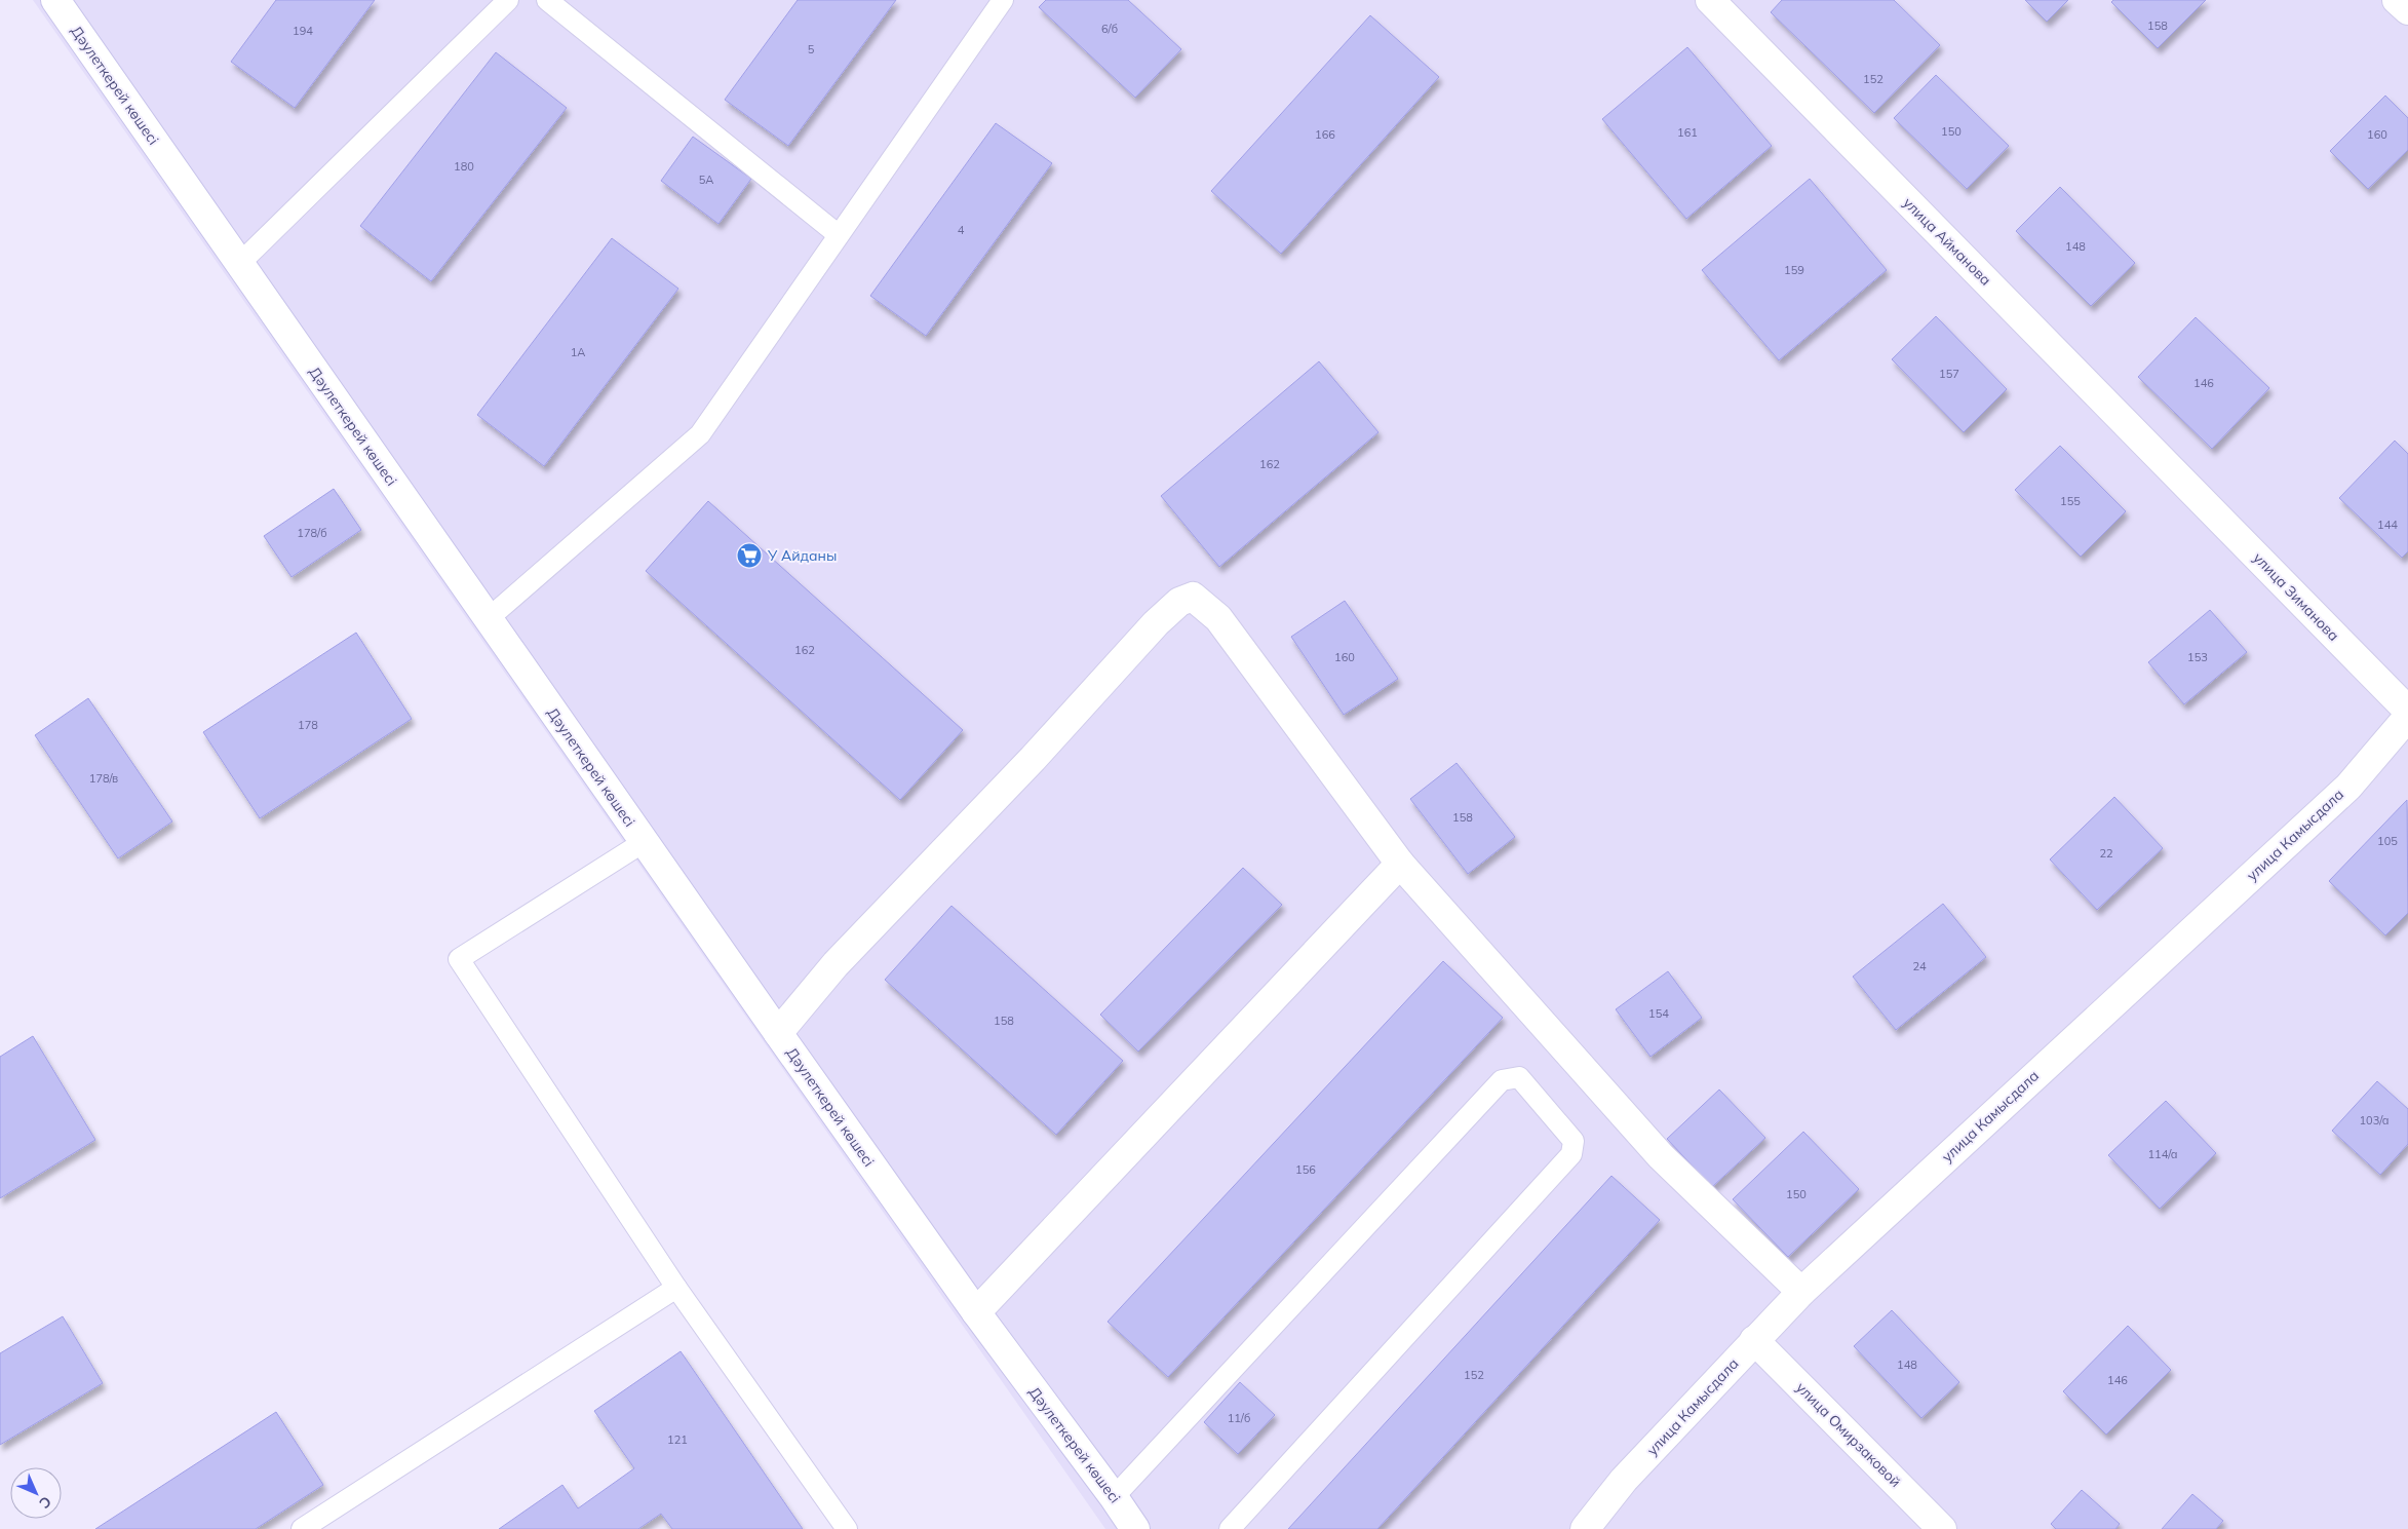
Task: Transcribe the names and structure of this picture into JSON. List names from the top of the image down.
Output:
{
  "streets": {
    "street": [
      "Дәулеткерей көшесі",
      "улица Айманова",
      "улица Зиманова",
      "улица Камысдала",
      "улица Омирзаковой"
    ]
  },
  "crossings": [
    ["улица Айманова", "улица Зиманова"],
    ["улица Камысдала", "улица Омирзаковой"]
  ],
  "places": {
    "supermarket": ["У Айданы"]
  },
  "house_numbers": [
    "158",
    "6/б",
    "194",
    "5",
    "152",
    "150",
    "161",
    "166",
    "160",
    "180",
    "5А",
    "4",
    "148",
    "159",
    "1А",
    "157",
    "146",
    "162",
    "155",
    "144",
    "178/б",
    "162",
    "160",
    "153",
    "178",
    "178/в",
    "158",
    "105",
    "22",
    "24",
    "154",
    "158",
    "103/а",
    "114/а",
    "156",
    "150",
    "148",
    "152",
    "146",
    "11/б",
    "121"
  ],
  "north": "bottom right"
}
